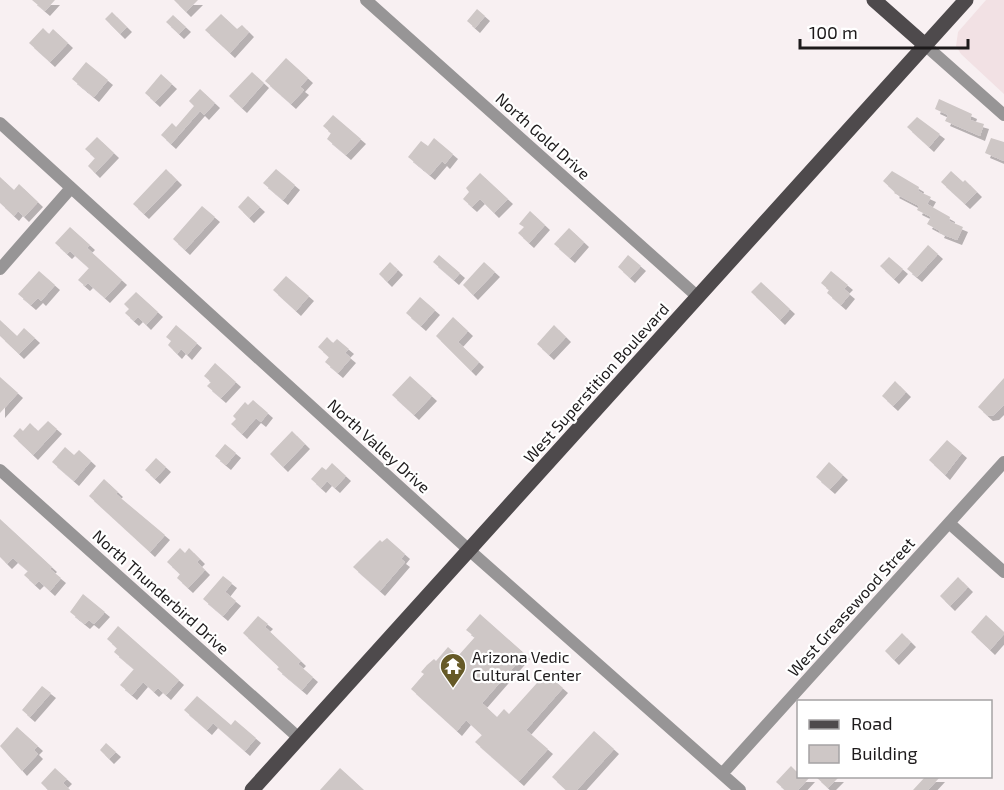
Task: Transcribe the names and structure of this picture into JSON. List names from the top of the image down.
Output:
{
  "streets": {
    "main road": ["West Superstition Boulevard"],
    "street": [
      "North Gold Drive",
      "North Valley Drive",
      "North Thunderbird Drive",
      "West Greasewood Street"
    ]
  },
  "crossings": [
    ["North Gold Drive", "West Superstition Boulevard"],
    ["West Superstition Boulevard", "North Valley Drive"],
    ["West Superstition Boulevard", "North Thunderbird Drive"],
    ["North Valley Drive", "West Greasewood Street"]
  ],
  "places": {
    "temple": ["Arizona Vedic Cultural Center"]
  },
  "legend": ["Road", "Building"],
  "scale_bar": "100 m"
}
